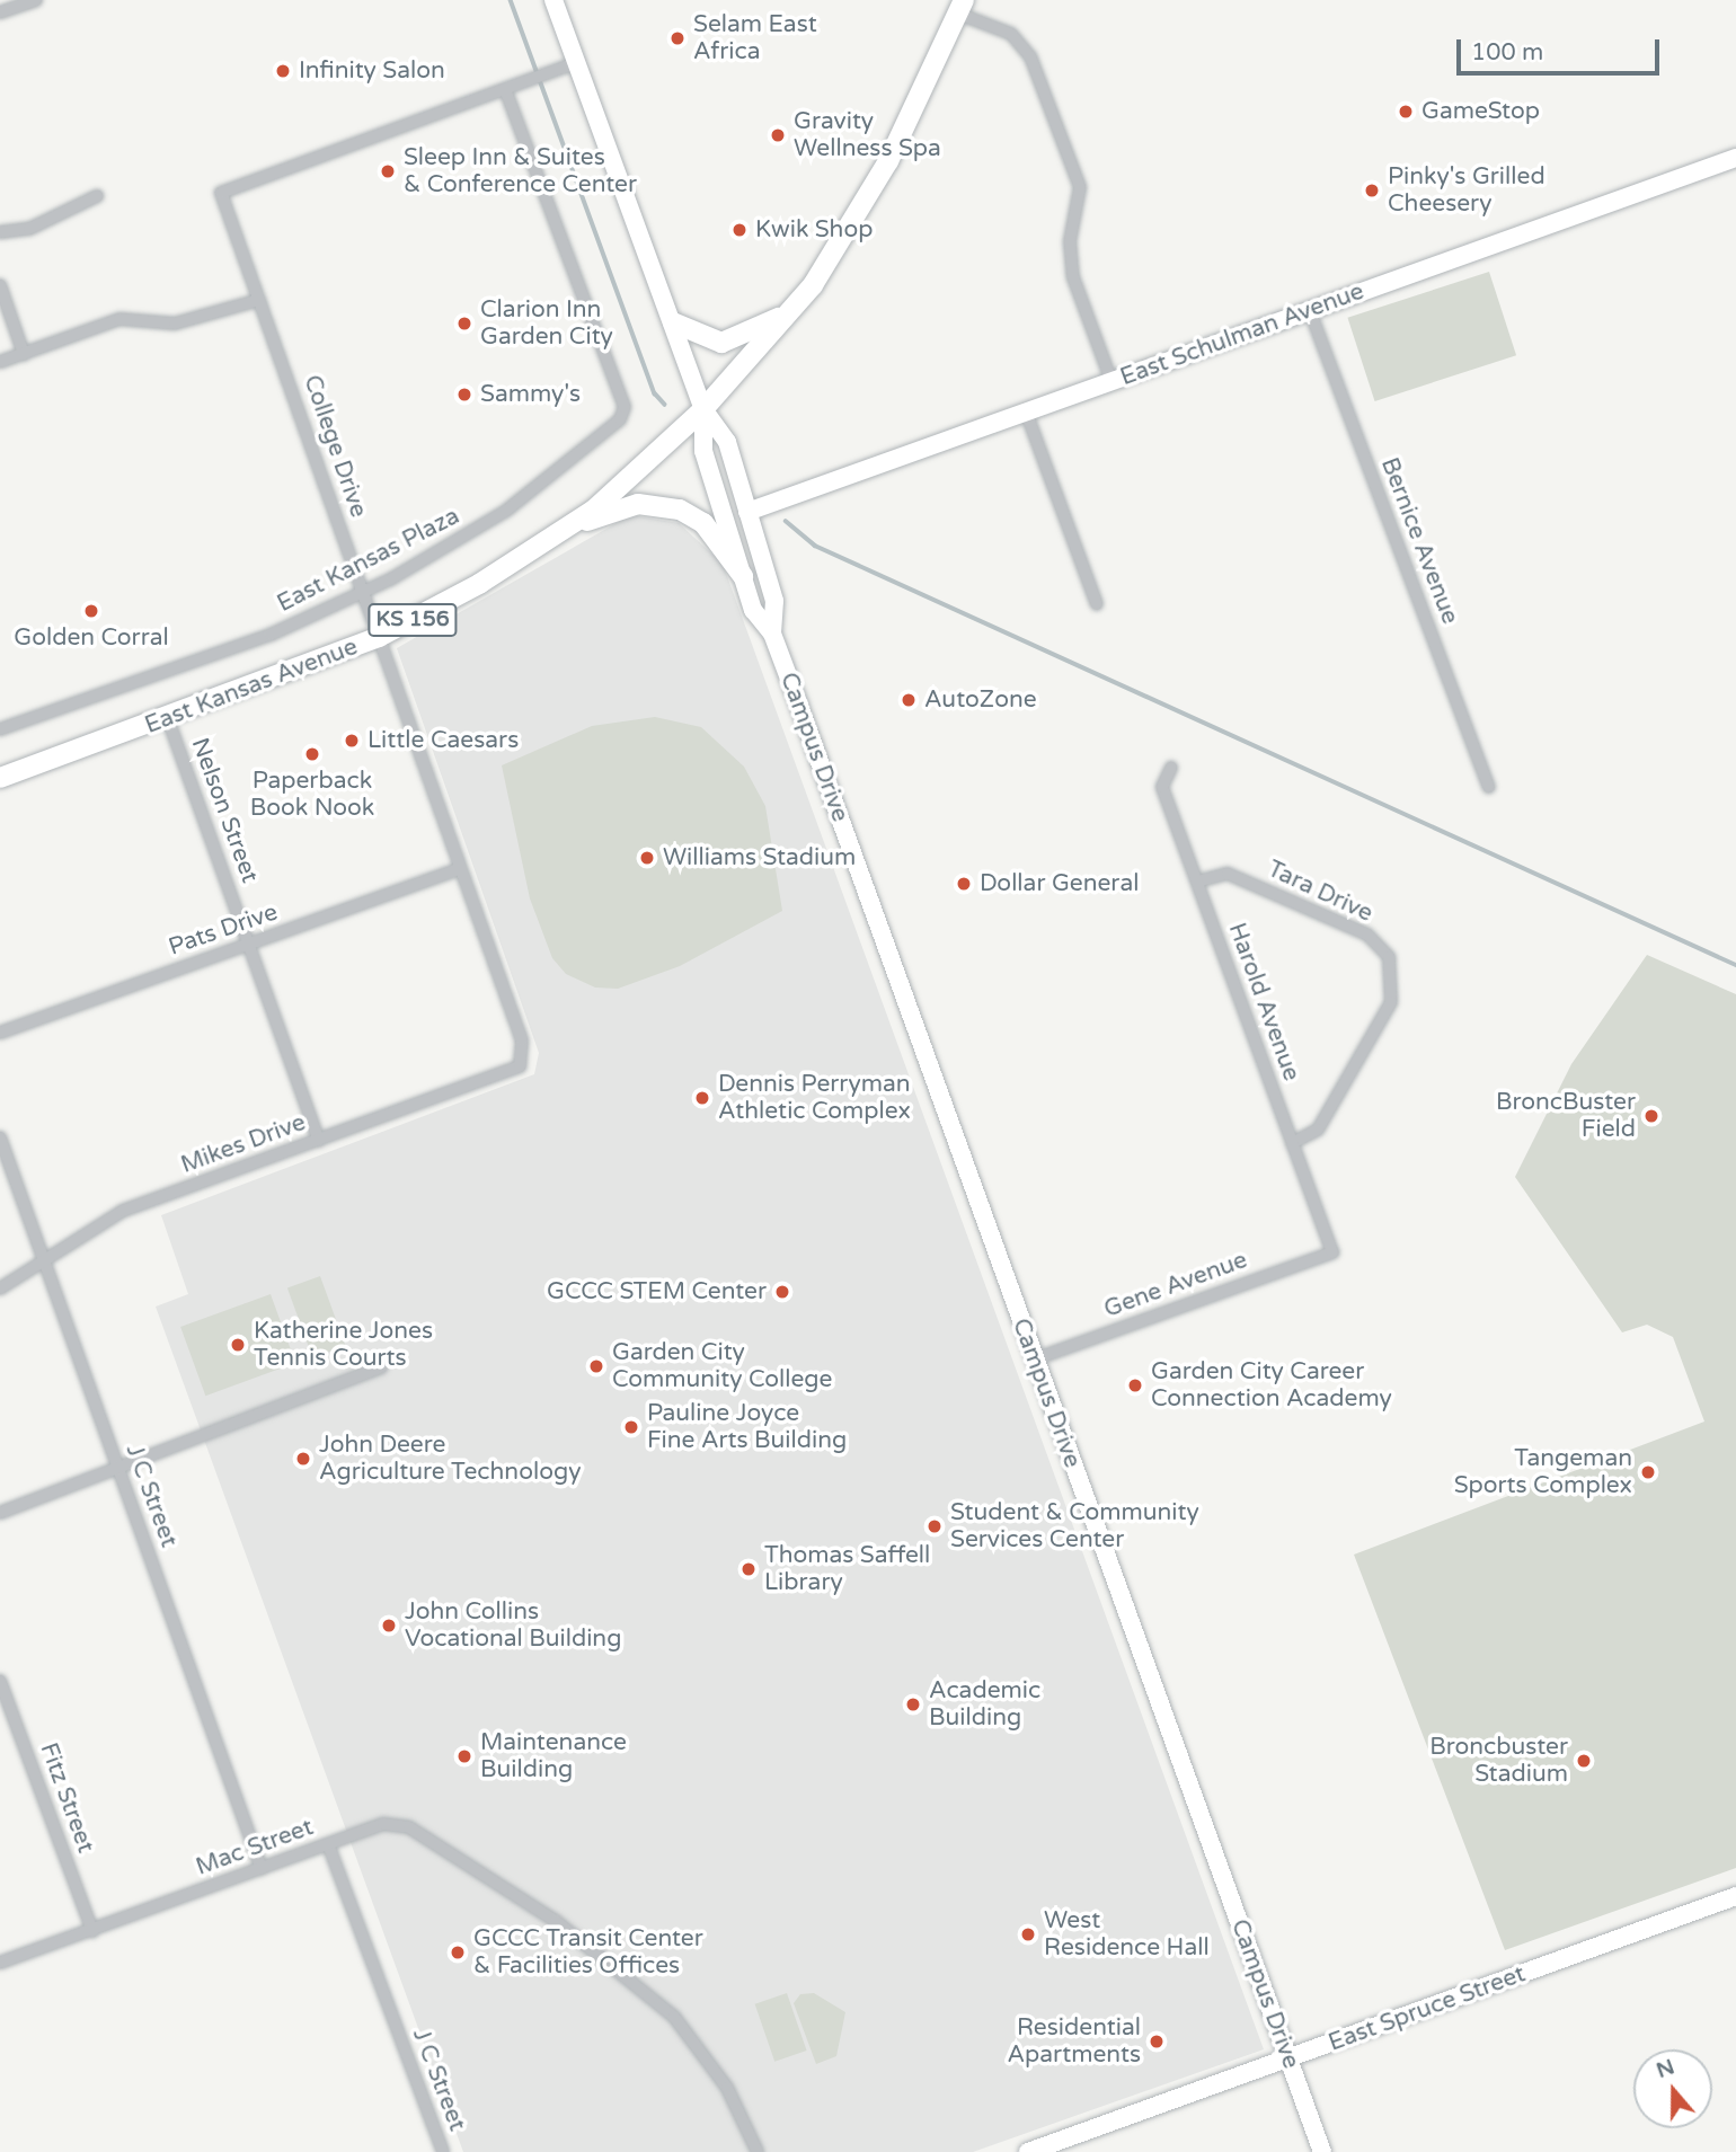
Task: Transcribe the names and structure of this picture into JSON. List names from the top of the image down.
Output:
{
  "streets": {
    "main road": [
      "East Schulman Avenue",
      "KS 156",
      "East Kansas Avenue",
      "Campus Drive",
      "East Spruce Street"
    ],
    "street": [
      "College Drive",
      "Bernice Avenue",
      "East Kansas Plaza",
      "Nelson Street",
      "Tara Drive",
      "Pats Drive",
      "Harold Avenue",
      "Mikes Drive",
      "Gene Avenue",
      "J C Street",
      "Fitz Street",
      "Mac Street"
    ]
  },
  "crossings": [
    ["East Schulman Avenue", "Bernice Avenue"],
    ["East Schulman Avenue", "Campus Drive"],
    ["College Drive", "East Kansas Plaza"],
    ["College Drive", "East Kansas Avenue"],
    ["College Drive", "Campus Drive"],
    ["College Drive", "Pats Drive"],
    ["College Drive", "Mikes Drive"],
    ["East Kansas Avenue", "Campus Drive"],
    ["East Kansas Avenue", "Nelson Street"],
    ["Campus Drive", "Gene Avenue"],
    ["Campus Drive", "East Spruce Street"],
    ["Nelson Street", "Pats Drive"],
    ["Nelson Street", "Mikes Drive"],
    ["Tara Drive", "Harold Avenue"],
    ["Harold Avenue", "Gene Avenue"],
    ["Mikes Drive", "J C Street"],
    ["J C Street", "Mac Street"],
    ["Fitz Street", "Mac Street"]
  ],
  "places": [
    "Selam East Africa",
    "Infinity Salon",
    "GameStop",
    "Gravity Wellness Spa",
    "Sleep Inn & Suites & Conference Center",
    "Pinky's Grilled Cheesery",
    "Kwik Shop",
    "Clarion Inn Garden City",
    "Sammy's",
    "Golden Corral",
    "AutoZone",
    "Little Caesars",
    "Paperback Book Nook",
    "Williams Stadium",
    "Dollar General",
    "Dennis Perryman Athletic Complex",
    "BroncBuster Field",
    "GCCC STEM Center",
    "Katherine Jones Tennis Courts",
    "Garden City Community College",
    "Garden City Career Connection Academy",
    "Pauline Joyce Fine Arts Building",
    "John Deere Agriculture Technology",
    "Tangeman Sports Complex",
    "Student & Community Services Center",
    "Thomas Saffell Library",
    "John Collins Vocational Building",
    "Academic Building",
    "Maintenance Building",
    "Broncbuster Stadium",
    "West Residence Hall",
    "GCCC Transit Center & Facilities Offices",
    "Residential Apartments"
  ],
  "scale_bar": "100 m",
  "north": "top"
}
